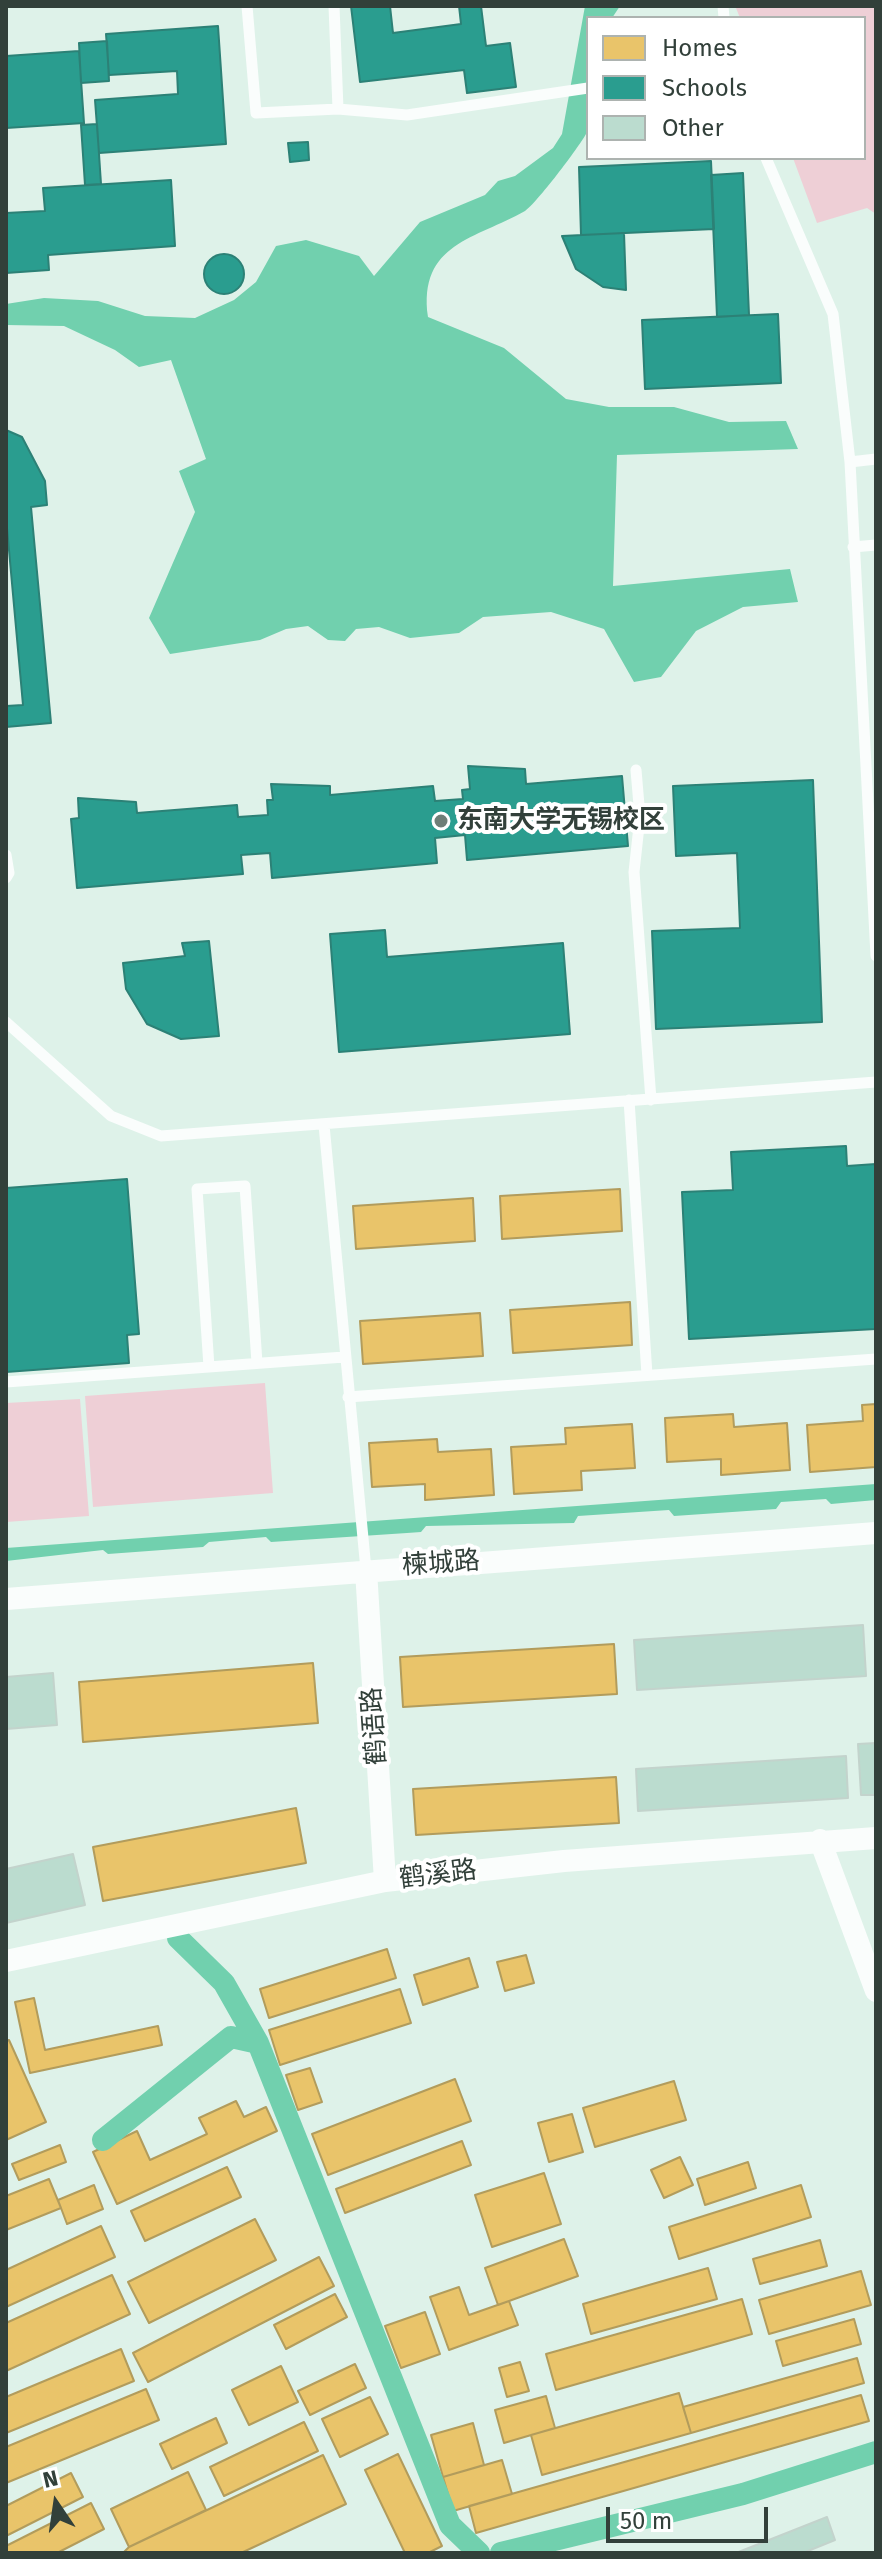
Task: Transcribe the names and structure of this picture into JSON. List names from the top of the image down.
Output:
{
  "streets": {
    "street": ["楝城路", "鹤语路", "鹤溪路"]
  },
  "crossings": [
    ["楝城路", "鹤语路"],
    ["鹤语路", "鹤溪路"]
  ],
  "places": ["东南大学无锡校区"],
  "legend": ["Homes", "Schools", "Other"],
  "scale_bar": "50 m",
  "north": "top"
}
